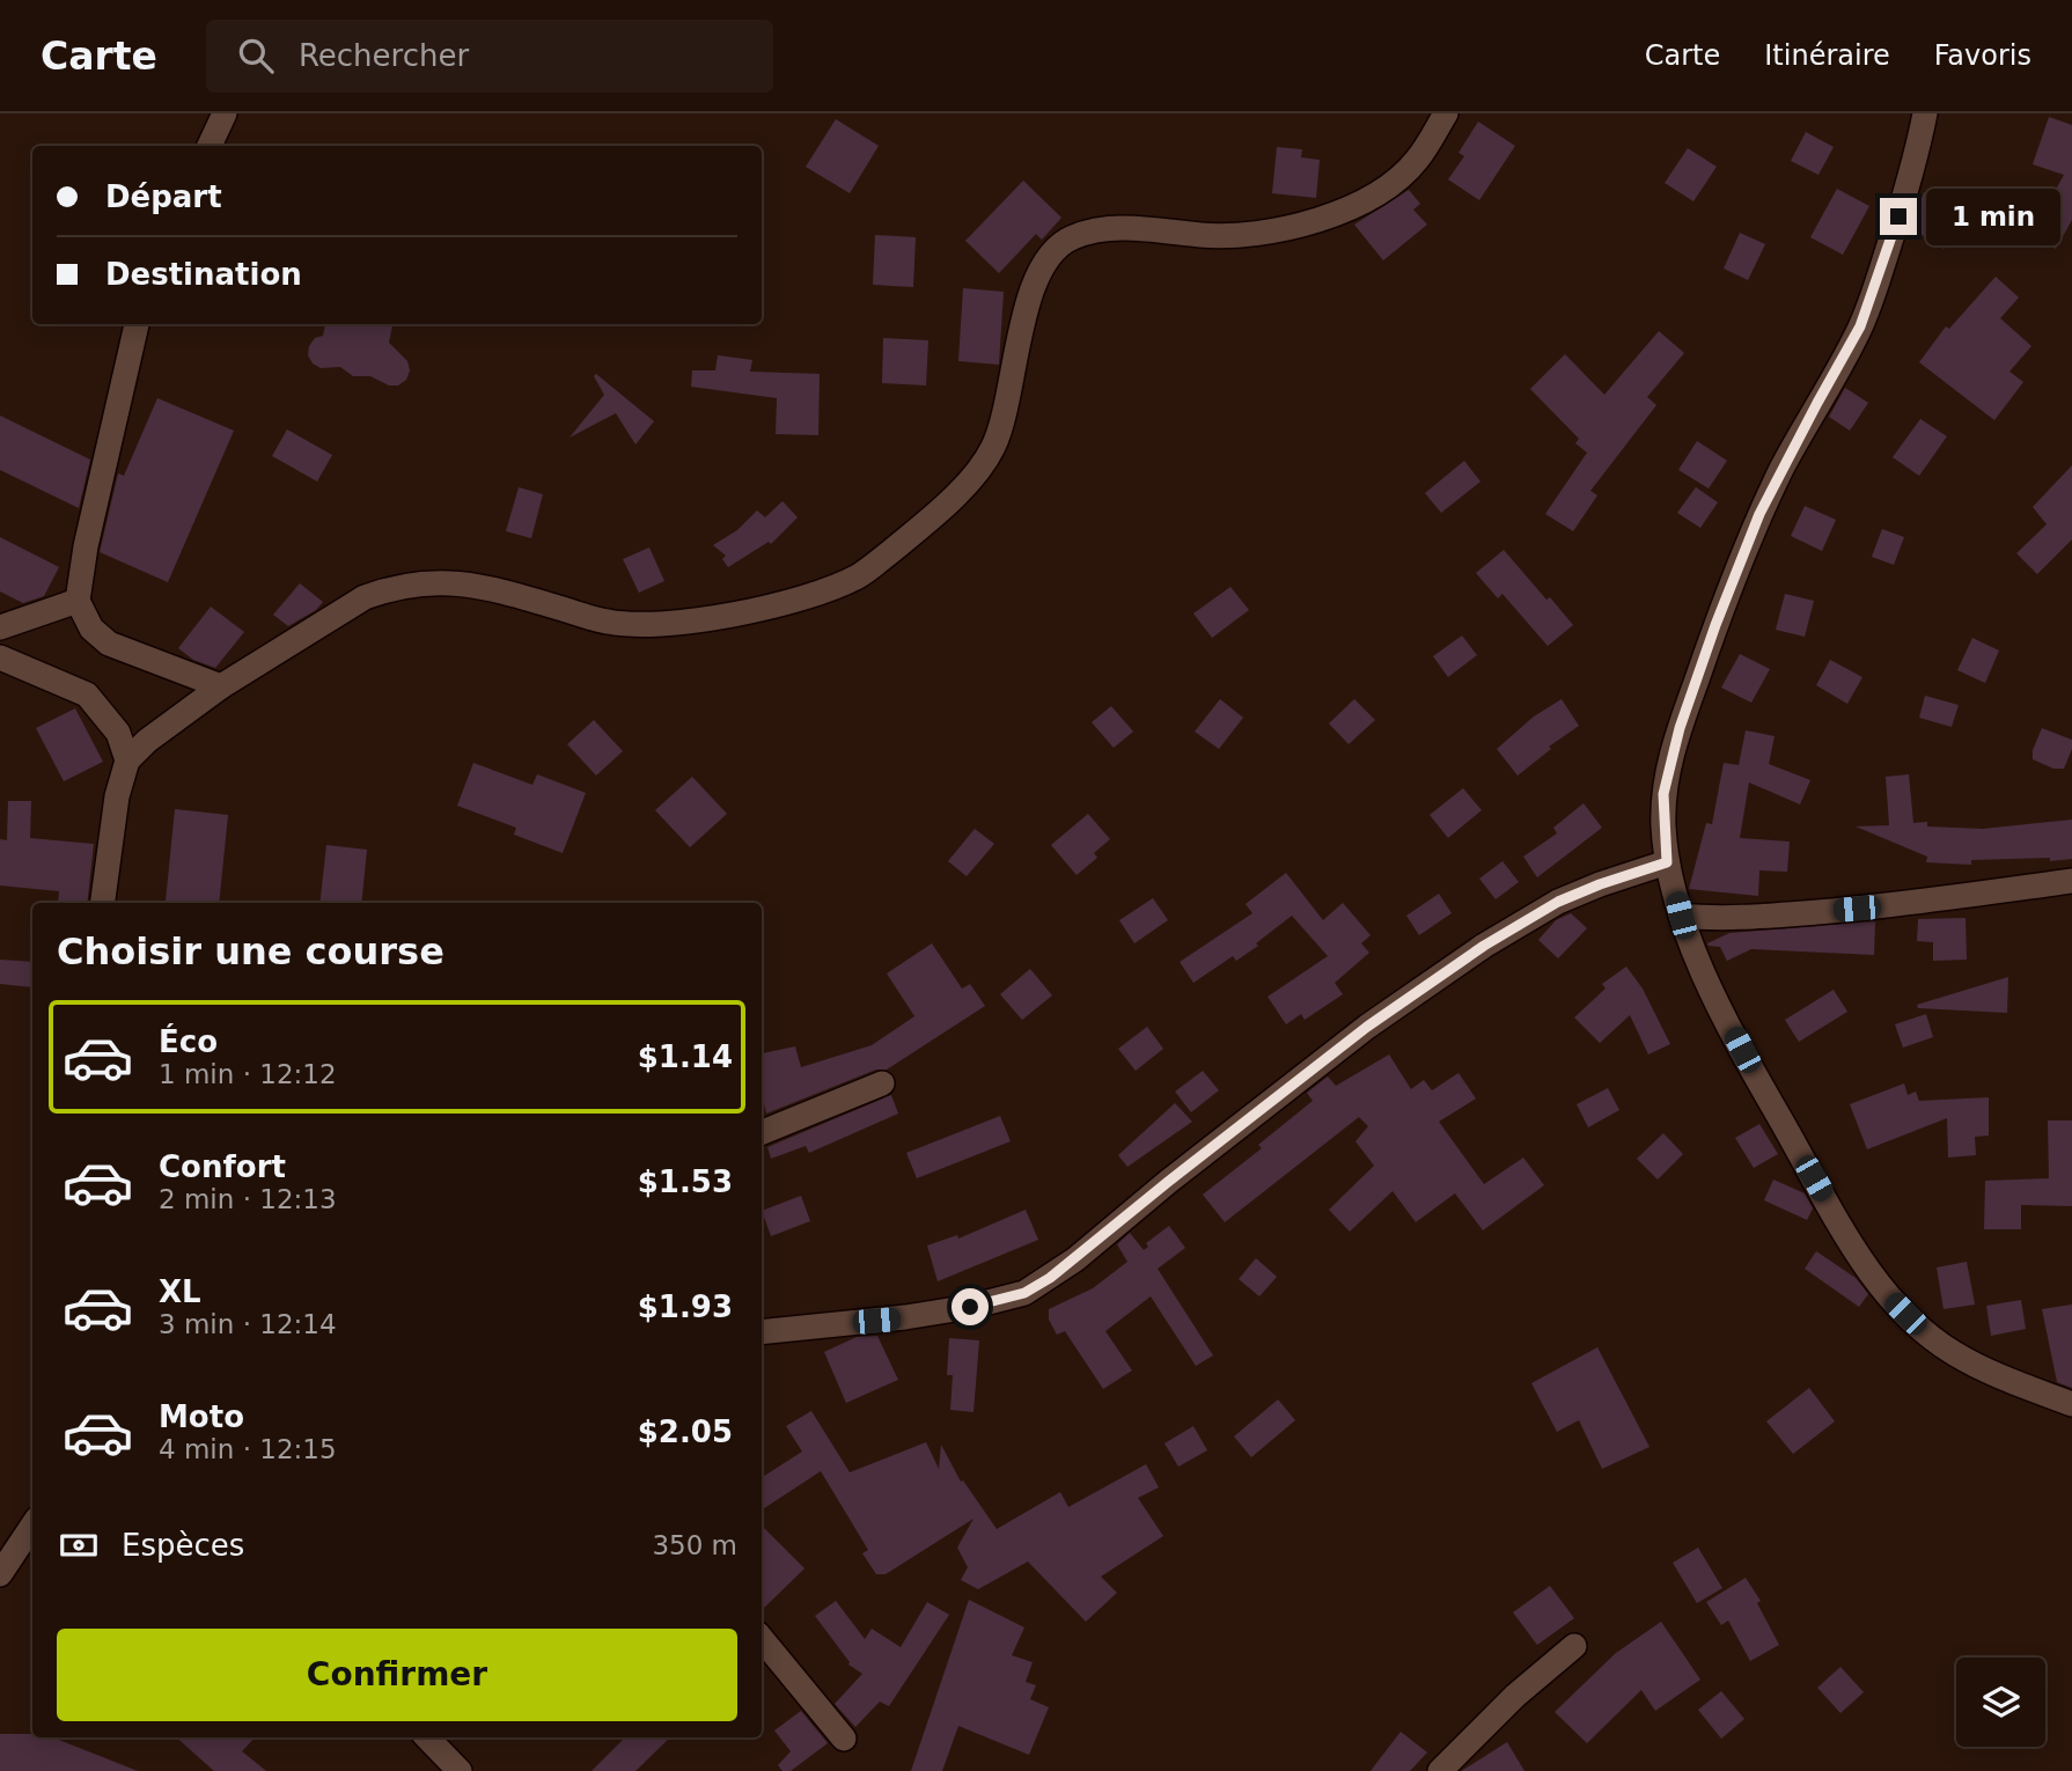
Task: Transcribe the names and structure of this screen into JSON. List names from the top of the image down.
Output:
{
  "page": {
    "header": "Carte",
    "search": "Rechercher",
    "nav": ["Carte", "Itinéraire", "Favoris"],
    "banner": ["Départ", "Destination"],
    "bubble": "1 min",
    "heading": "Choisir une course",
    "list": [
      {
        "name": "Éco",
        "note": "1 min · 12:12",
        "value": "$1.14"
      },
      {
        "name": "Confort",
        "note": "2 min · 12:13",
        "value": "$1.53"
      },
      {
        "name": "XL",
        "note": "3 min · 12:14",
        "value": "$1.93"
      },
      {
        "name": "Moto",
        "note": "4 min · 12:15",
        "value": "$2.05"
      }
    ],
    "pay": ["Espèces", "350 m"],
    "buttons": "Confirmer"
  }
}
